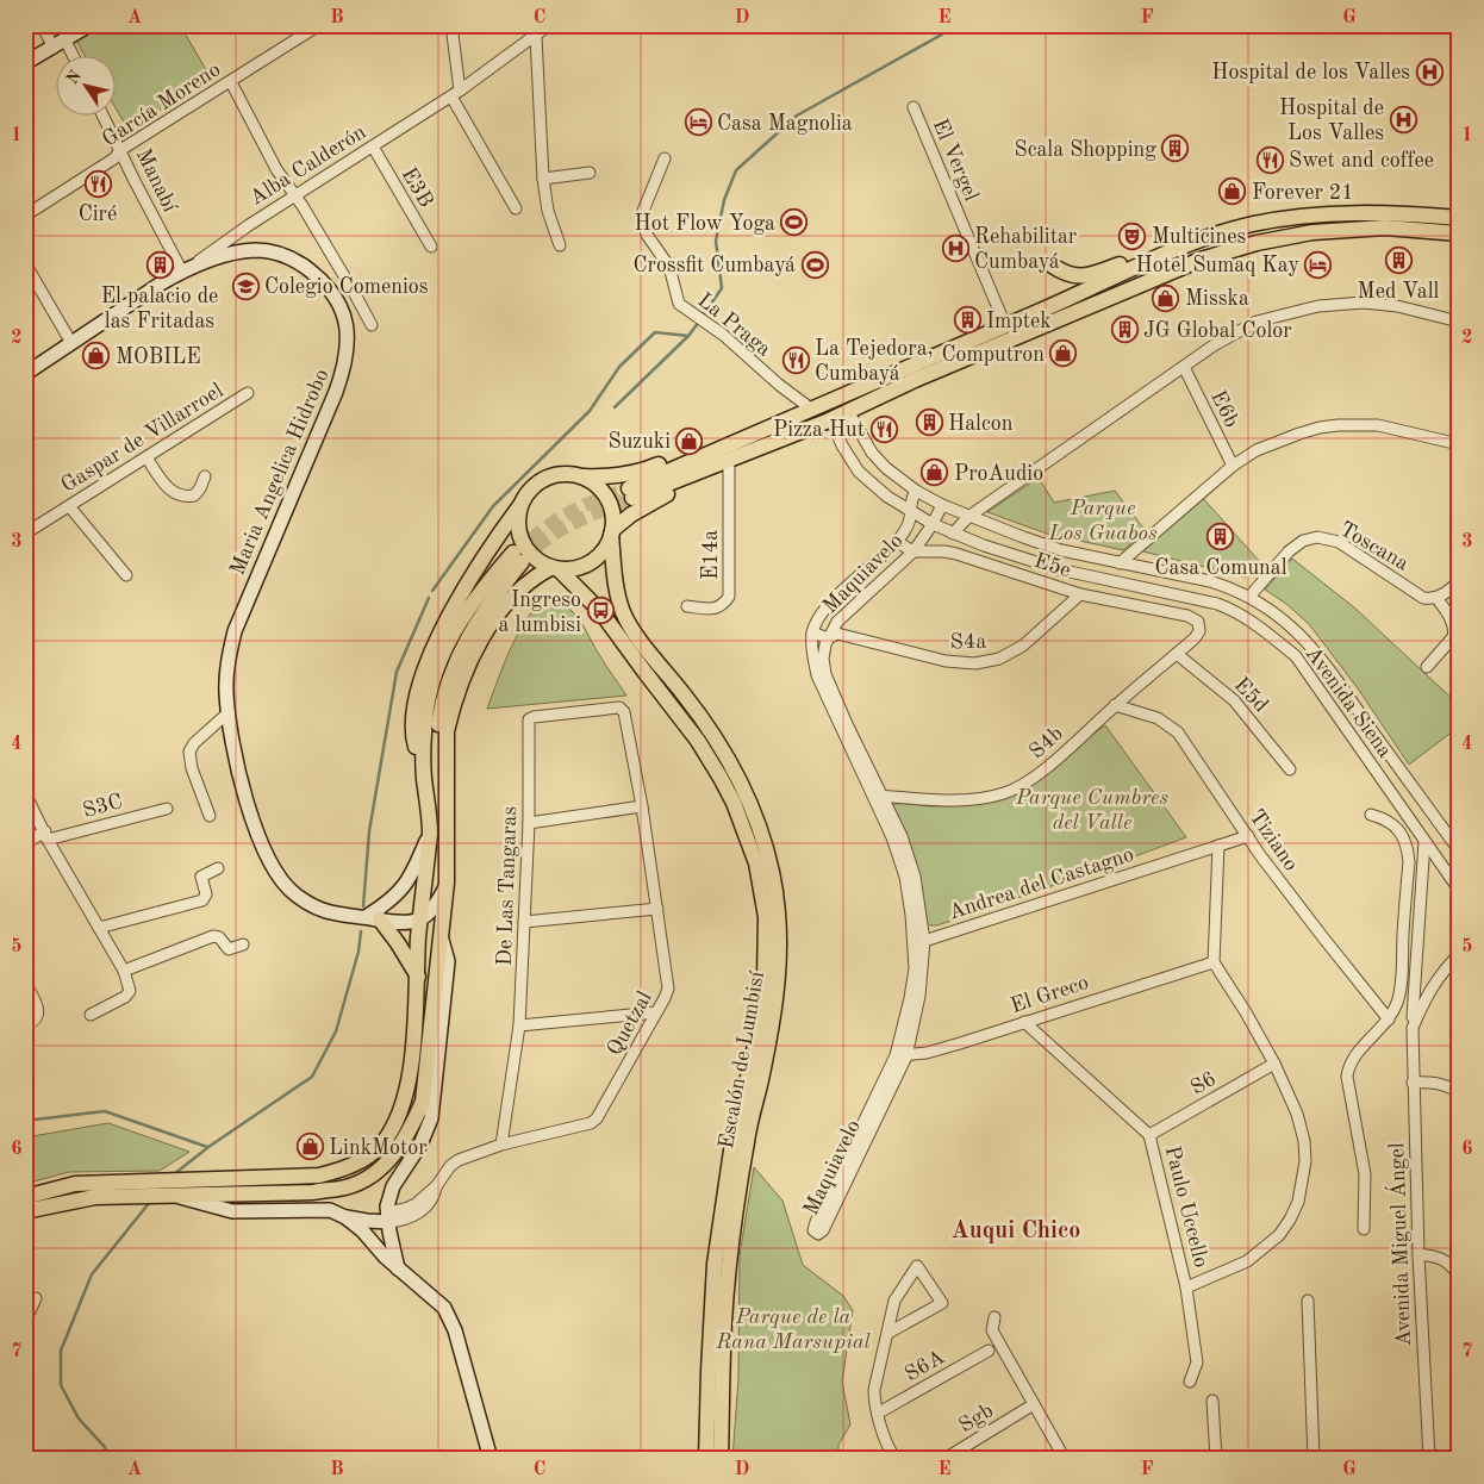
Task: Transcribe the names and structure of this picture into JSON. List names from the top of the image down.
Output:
{
  "streets": {
    "main road": ["Escalón de Lumbisí"],
    "street": [
      "García Moreno",
      "El Vergel",
      "Alba Calderón",
      "Manabí",
      "E3B",
      "La Praga",
      "E6b",
      "Gaspar de Villarroel",
      "Maria Angelica Hidrobo",
      "Toscana",
      "E14a",
      "E5e",
      "Maquiavelo",
      "S4a",
      "E5d",
      "Avenida Siena",
      "S4b",
      "S3C",
      "Tiziano",
      "Andrea del Castagno",
      "De Las Tangaras",
      "El Greco",
      "Quetzal",
      "S6",
      "Paulo Uccello",
      "Avenida Miguel Ángel",
      "S6A",
      "Sgb"
    ]
  },
  "crossings": [
    ["García Moreno", "Manabí"],
    ["Alba Calderón", "Manabí"],
    ["Alba Calderón", "E3B"],
    ["Alba Calderón", "Maria Angelica Hidrobo"],
    ["Manabí", "Maria Angelica Hidrobo"],
    ["Toscana", "Avenida Siena"],
    ["E5e", "Maquiavelo"],
    ["E5e", "S4a"],
    ["E5e", "S4b"],
    ["Maquiavelo", "S4a"],
    ["Maquiavelo", "Avenida Siena"],
    ["Maquiavelo", "S4b"],
    ["Maquiavelo", "Andrea del Castagno"],
    ["Maquiavelo", "El Greco"],
    ["E5d", "S4b"],
    ["Avenida Siena", "Avenida Miguel Ángel"],
    ["S4b", "Tiziano"],
    ["Tiziano", "Andrea del Castagno"],
    ["De Las Tangaras", "Quetzal"],
    ["El Greco", "Paulo Uccello"],
    ["S6", "Paulo Uccello"]
  ],
  "districts": ["Auqui Chico"],
  "parks": ["Parque Los Guabos", "Parque Cumbres del Valle", "Parque de la Rana Marsupial"],
  "places": {
    "hospital": ["Hospital de los Valles", "Hospital de Los Valles", "Rehabilitar Cumbayá"],
    "hotel": ["Casa Magnolia", "Hotel Sumaq Kay"],
    "building": [
      "Scala Shopping",
      "Med Vall",
      "El palacio de las Fritadas",
      "Imptek",
      "JG Global Color",
      "Halcon",
      "Casa Comunal"
    ],
    "restaurant": [
      "Swet and coffee",
      "Ciré",
      "La Tejedora, Cumbayá",
      "Pizza Hut"
    ],
    "shop": [
      "Forever 21",
      "Misska",
      "Computron",
      "MOBILE",
      "Suzuki",
      "ProAudio",
      "LinkMotor"
    ],
    "sports": ["Hot Flow Yoga", "Crossfit Cumbayá"],
    "theatre": ["Multicines"],
    "school or university": ["Colegio Comenios"],
    "bus stop": ["Ingreso a lumbisi"]
  },
  "north": "top left",
  "grid": {
    "columns": [
      "A",
      "B",
      "C",
      "D",
      "E",
      "F",
      "G"
    ],
    "rows": [
      "1",
      "2",
      "3",
      "4",
      "5",
      "6",
      "7"
    ]
  }
}
